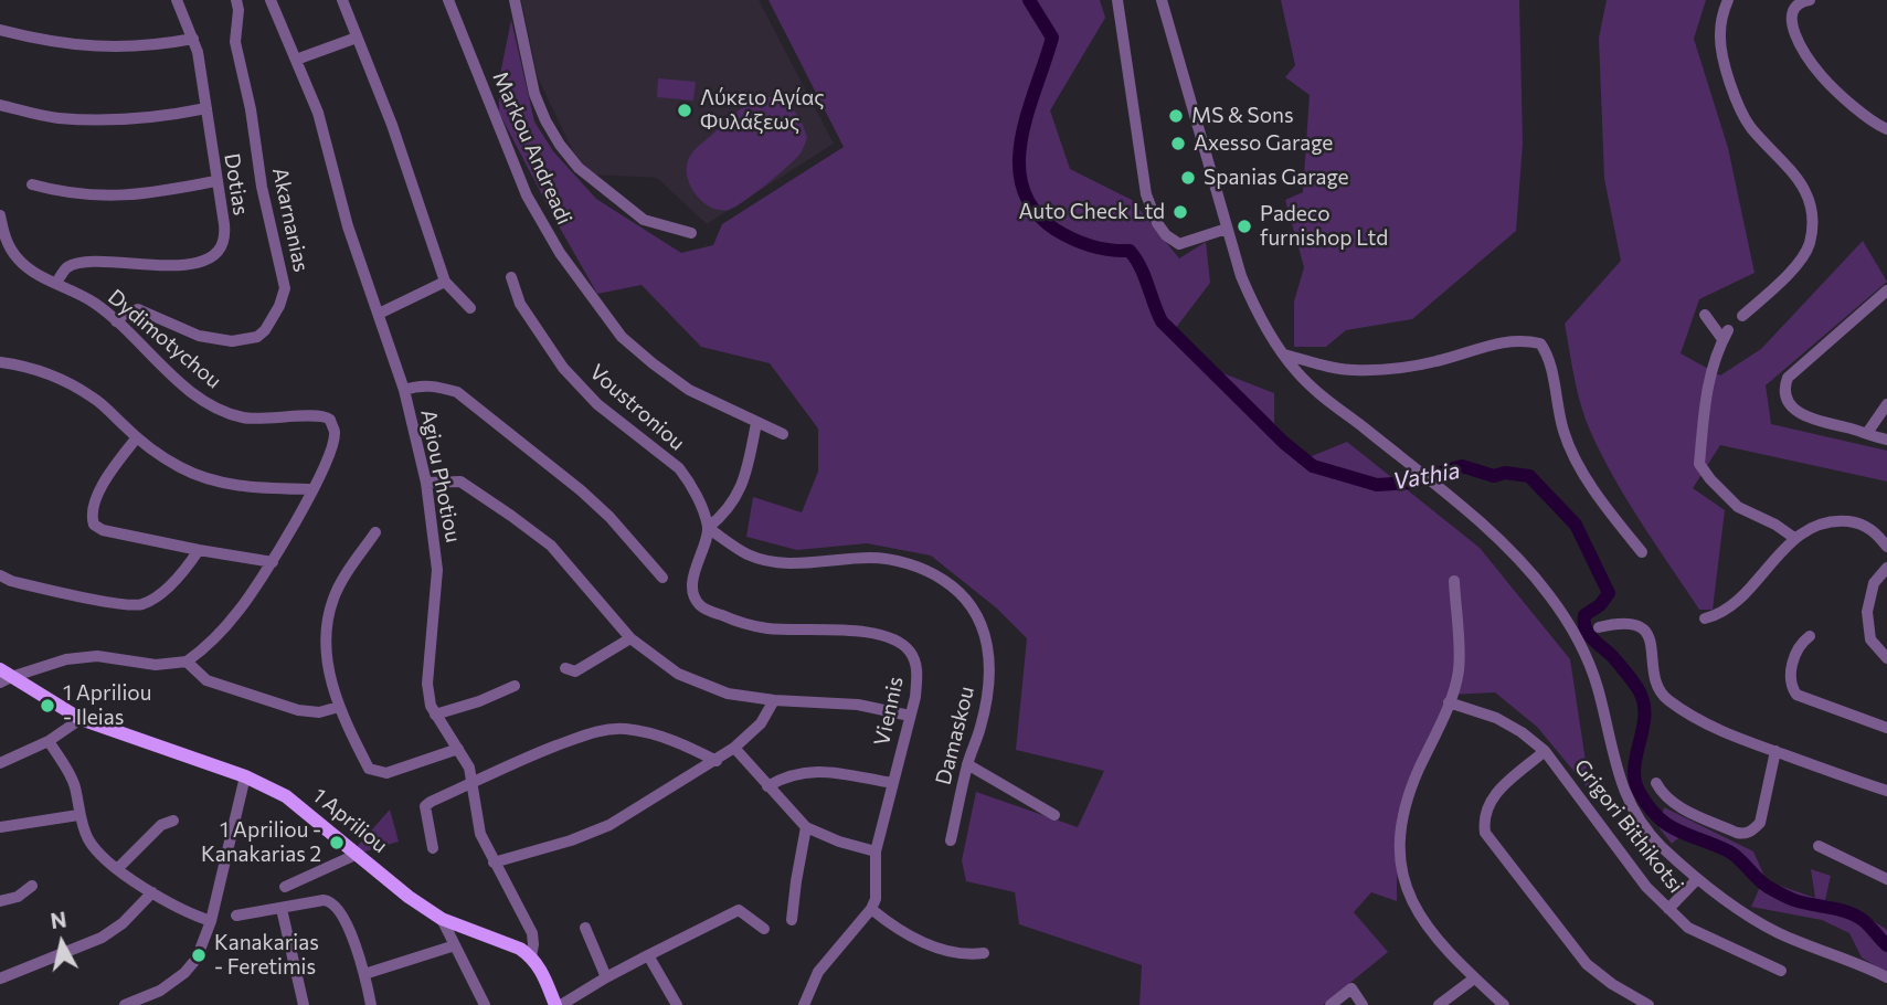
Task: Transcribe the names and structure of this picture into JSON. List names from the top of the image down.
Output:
{
  "streets": {
    "main road": ["1 Apriliou"],
    "street": [
      "Markou Andreadi",
      "Dotias",
      "Akarnanias",
      "Dydimotychou",
      "Voustroniou",
      "Agiou Photiou",
      "Viennis",
      "Damaskou",
      "Grigori Bithikotsi"
    ]
  },
  "crossings": [
    ["Dotias", "Dydimotychou"],
    ["Akarnanias", "Dydimotychou"],
    ["Voustroniou", "Viennis"],
    ["Voustroniou", "Damaskou"],
    ["Agiou Photiou", "1 Apriliou"],
    ["Viennis", "Damaskou"]
  ],
  "water": ["Vathia"],
  "places": [
    "Λύκειο Αγίας Φυλάξεως",
    "MS & Sons",
    "Axesso Garage",
    "Spanias Garage",
    "Auto Check Ltd",
    "Padeco furnishop Ltd",
    "1 Apriliou - Ileias",
    "1 Apriliou - Kanakarias 2",
    "Kanakarias - Feretimis"
  ],
  "north": "top"
}
